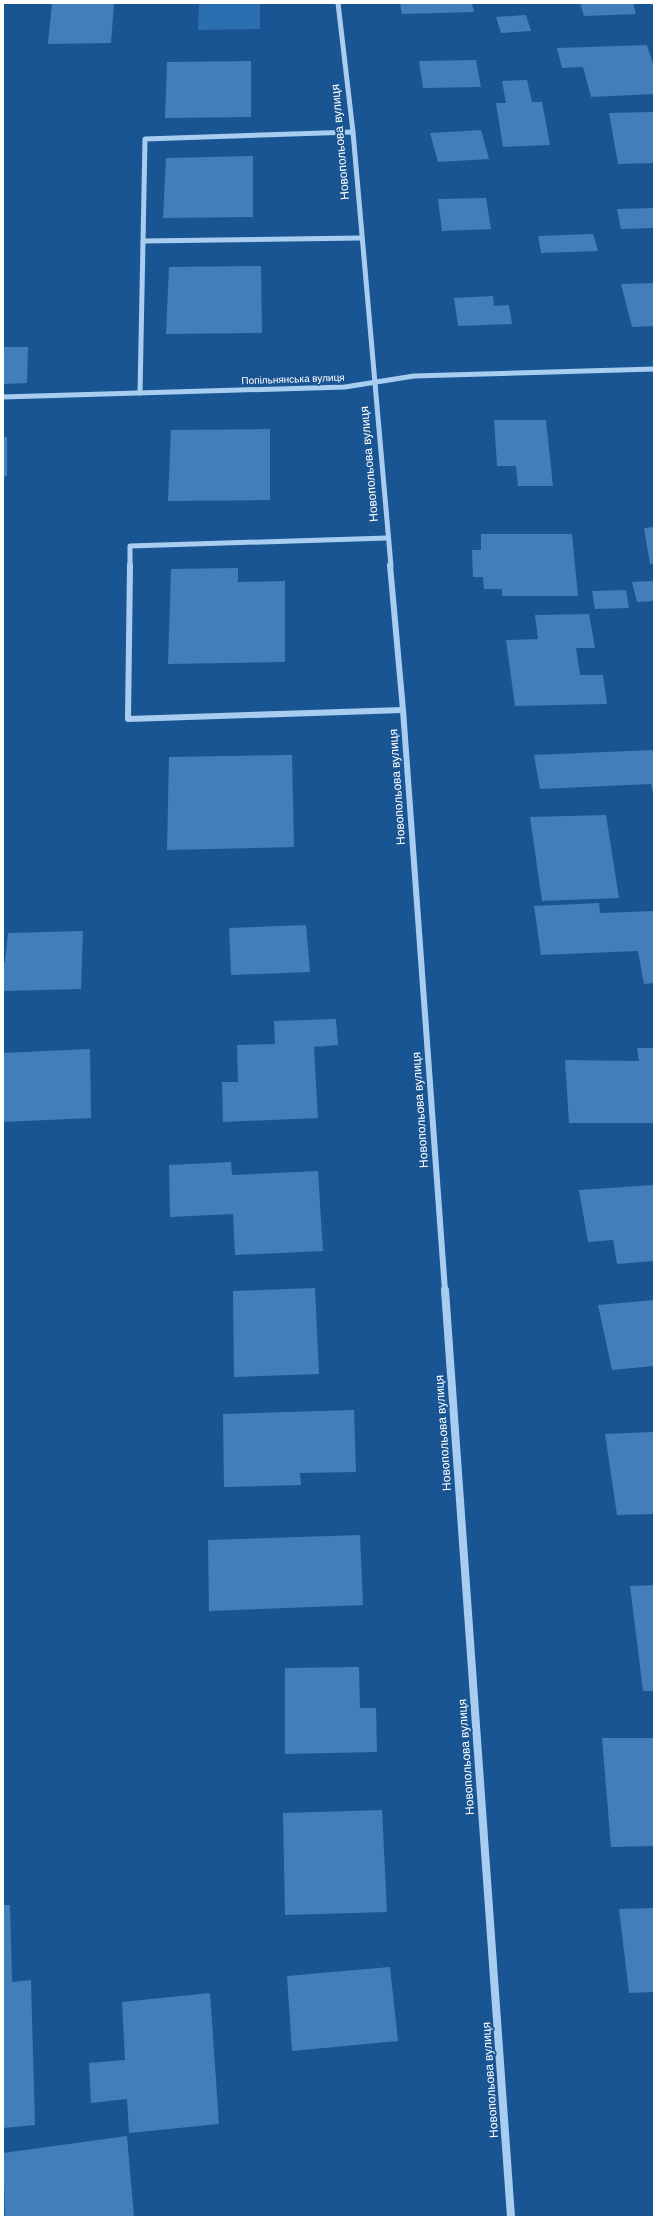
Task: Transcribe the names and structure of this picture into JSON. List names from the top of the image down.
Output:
{
  "streets": {
    "street": ["Новопольова вулиця", "Попільнянська вулиця"]
  },
  "crossings": [
    ["Новопольова вулиця", "Попільнянська вулиця"]
  ]
}
